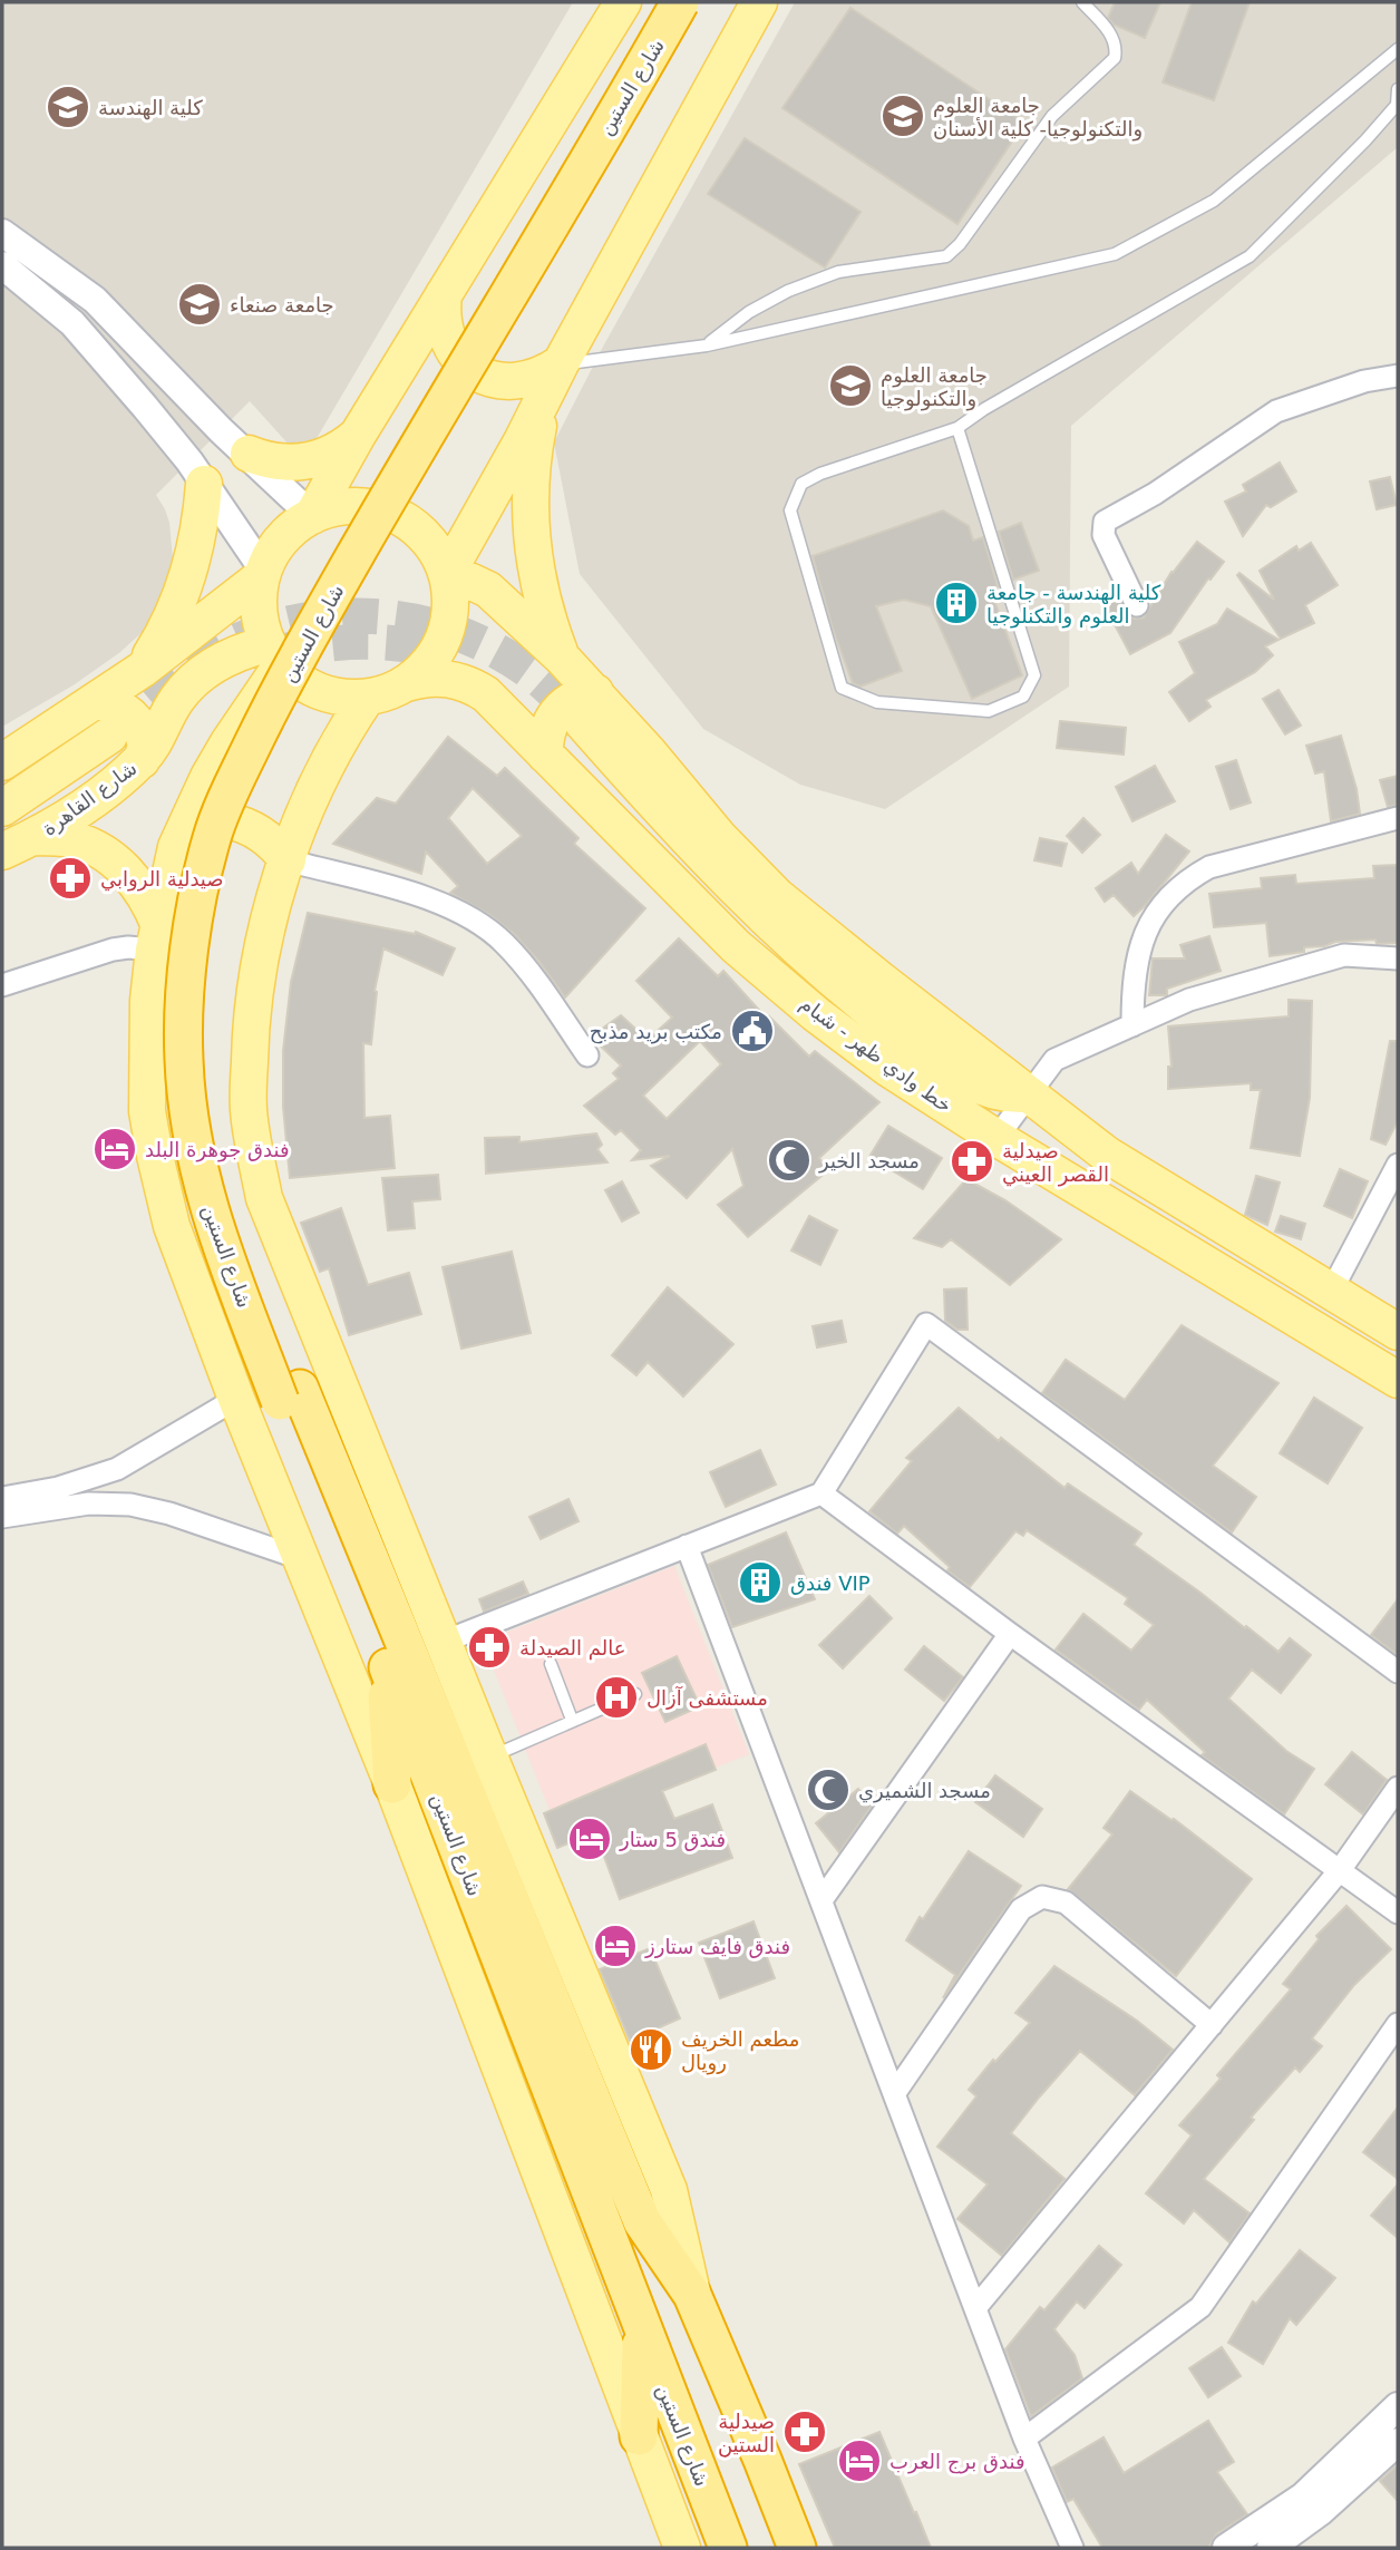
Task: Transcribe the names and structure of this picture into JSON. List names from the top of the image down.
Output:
{
  "streets": {
    "highway": ["شارع الستين"],
    "main road": ["شارع القاهرة"]
  },
  "crossings": [
    ["شارع الستين", "شارع القاهرة"]
  ],
  "places": {
    "school or university": [
      "كلية الهندسة",
      "جامعة العلوم والتكنولوجيا- كلية الأسنان",
      "جامعة صنعاء",
      "جامعة العلوم والتكنولوجيا"
    ],
    "building": ["كلية الهندسة - جامعة العلوم والتكنلوجيا", "فندق VIP"],
    "pharmacy": [
      "صيدلية الروابي",
      "صيدلية القصر العيني",
      "عالم الصيدلة",
      "صيدلية الستين"
    ],
    "public building": ["مكتب بريد مذبح"],
    "hotel": [
      "فندق جوهرة البلد",
      "فندق 5 ستار",
      "فندق فايف ستارز",
      "فندق برج العرب"
    ],
    "mosque": ["مسجد الخير", "مسجد الشميري"],
    "hospital": ["مستشفى آزال"],
    "restaurant": ["مطعم الخريف رويال"]
  }
}
